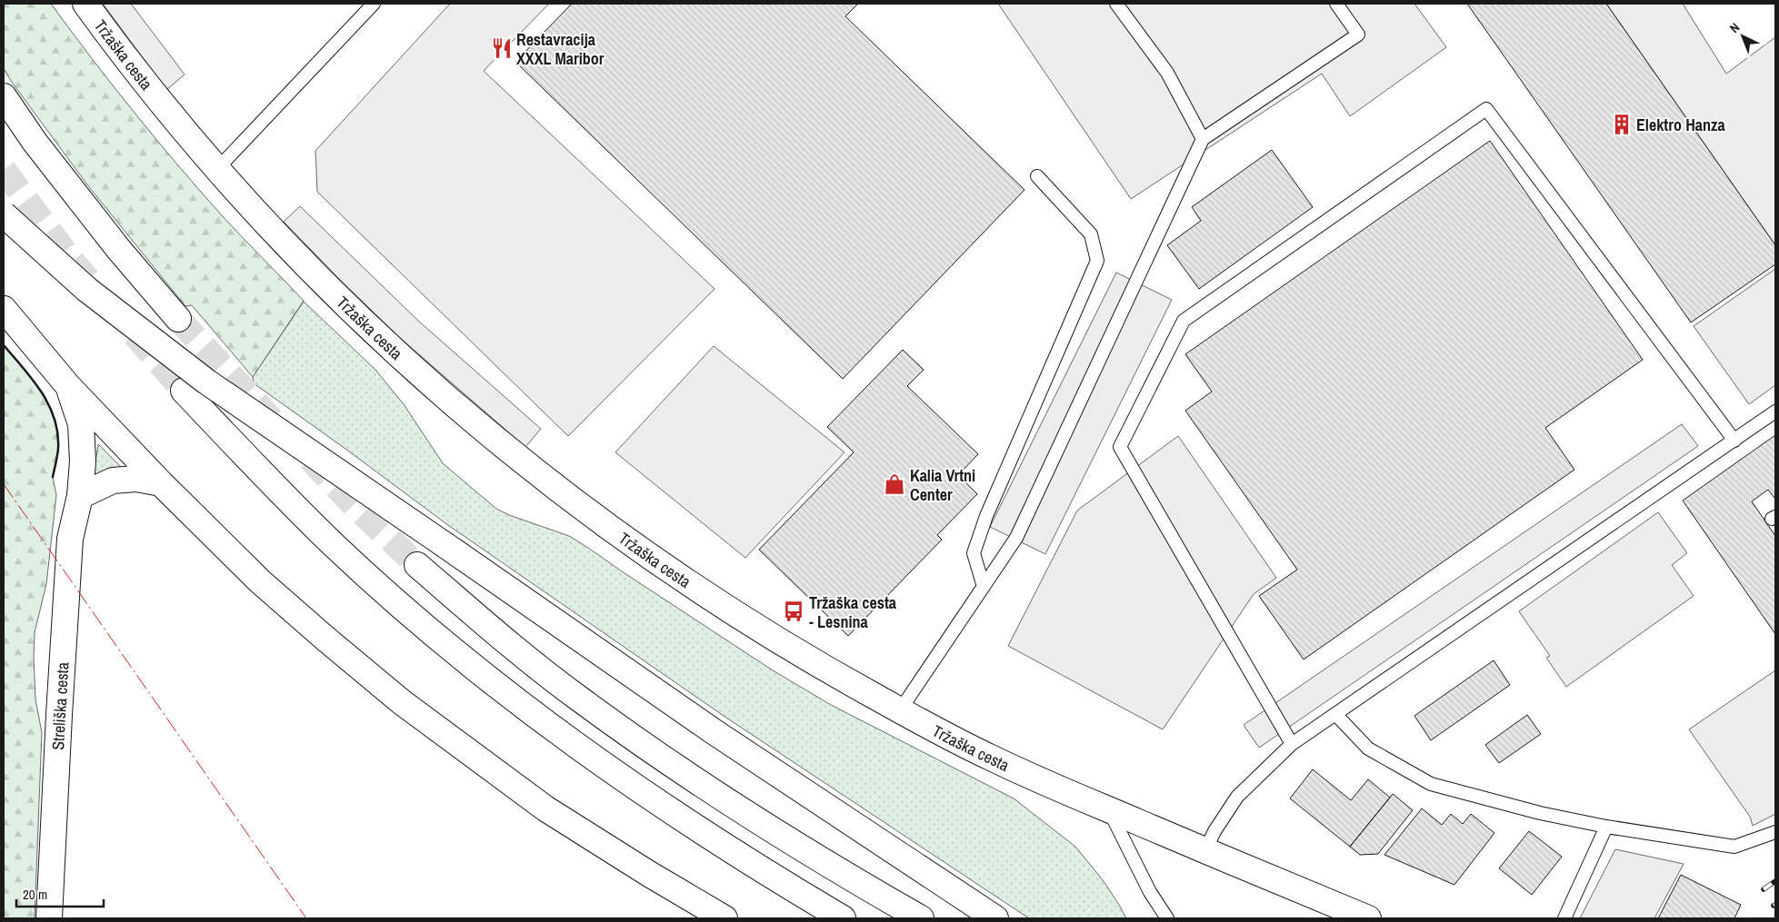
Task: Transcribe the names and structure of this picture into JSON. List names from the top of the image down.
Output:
{
  "streets": {
    "main road": ["Tržaška cesta", "Streliška cesta"]
  },
  "places": {
    "restaurant": ["Restavracija XXXL Maribor"],
    "building": ["Elektro Hanza"],
    "shop": ["Kalia Vrtni Center"],
    "bus stop": ["Tržaška cesta - Lesnina"]
  },
  "scale_bar": "20 m",
  "north": "top left"
}
